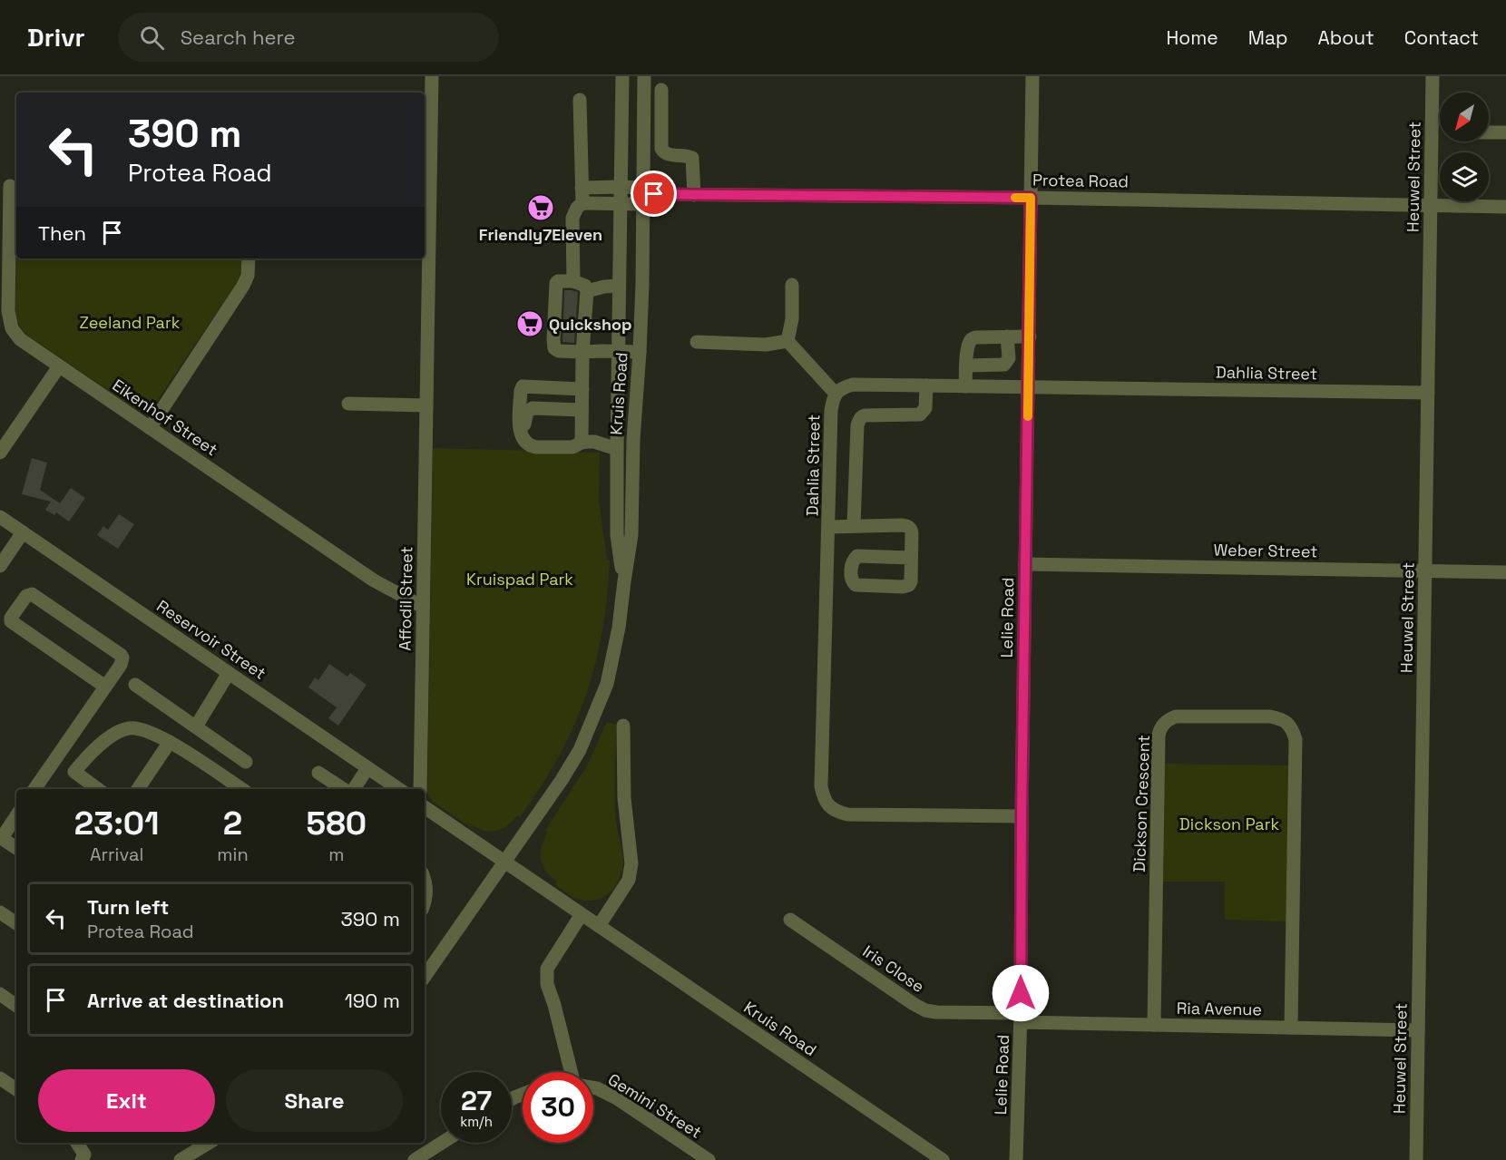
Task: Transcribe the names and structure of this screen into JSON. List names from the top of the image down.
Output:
{
  "streets": {
    "street": [
      "Heuwel Street",
      "Protea Road",
      "Dahlia Street",
      "Kruis Road",
      "Eikenhof Street",
      "Weber Street",
      "Affodil Street",
      "Lelie Road",
      "Reservoir Street",
      "Dickson Crescent",
      "Iris Close",
      "Ria Avenue",
      "Gemini Street"
    ]
  },
  "crossings": [
    ["Heuwel Street", "Protea Road"],
    ["Heuwel Street", "Dahlia Street"],
    ["Heuwel Street", "Weber Street"],
    ["Heuwel Street", "Ria Avenue"],
    ["Protea Road", "Kruis Road"],
    ["Protea Road", "Lelie Road"],
    ["Dahlia Street", "Lelie Road"],
    ["Eikenhof Street", "Affodil Street"],
    ["Weber Street", "Lelie Road"],
    ["Lelie Road", "Iris Close"],
    ["Lelie Road", "Ria Avenue"],
    ["Dickson Crescent", "Ria Avenue"],
    ["Iris Close", "Ria Avenue"]
  ],
  "parks": ["Zeeland Park", "Kruispad Park", "Dickson Park"],
  "places": {
    "supermarket": ["Friendly7Eleven", "Quickshop"]
  },
  "north": "bottom left",
  "page": {
    "header": "Drivr",
    "search": "Search here",
    "nav": [
      "Home",
      "Map",
      "About",
      "Contact"
    ],
    "turn": ["390 m", "Protea Road"],
    "then": "Then",
    "eta": [
      "23:01",
      "Arrival",
      "2",
      "min",
      "580",
      "m"
    ],
    "list": [
      {
        "name": "Turn left",
        "note": "Protea Road",
        "value": "390 m"
      },
      {
        "name": "Arrive at destination",
        "value": "190 m"
      }
    ],
    "buttons": ["Exit", "Share"],
    "speed": "27 km/h",
    "limit": "30"
  }
}
